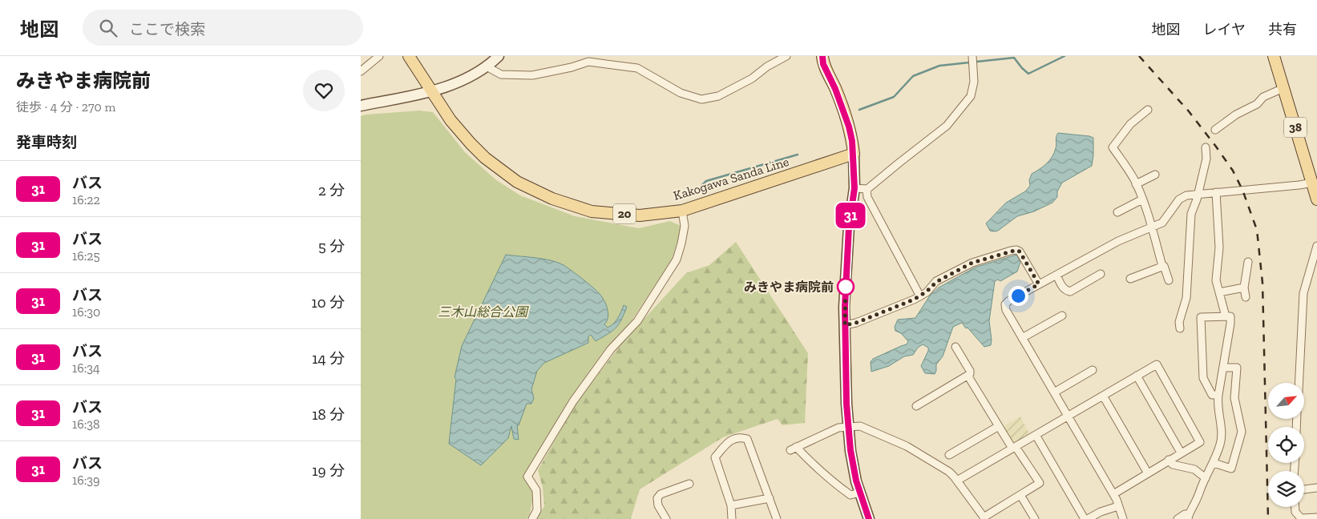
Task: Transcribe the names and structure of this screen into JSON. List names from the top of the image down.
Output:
{
  "streets": {
    "main road": ["38", "Kakogawa Sanda Line", "20"]
  },
  "parks": ["三木山総合公園"],
  "places": ["みきやま病院前"],
  "lines": ["bus line 31"],
  "north": "top right",
  "page": {
    "header": "地図",
    "search": "ここで検索",
    "nav": ["地図", "レイヤ", "共有"],
    "heading": [
      ["みきやま病院前", "徒歩 · 4 分 · 270 m"],
      "発車時刻"
    ],
    "on_map": "31",
    "list": [
      {
        "mark": "31",
        "name": "バス",
        "note": "16:22",
        "value": "2 分"
      },
      {
        "mark": "31",
        "name": "バス",
        "note": "16:25",
        "value": "5 分"
      },
      {
        "mark": "31",
        "name": "バス",
        "note": "16:30",
        "value": "10 分"
      },
      {
        "mark": "31",
        "name": "バス",
        "note": "16:34",
        "value": "14 分"
      },
      {
        "mark": "31",
        "name": "バス",
        "note": "16:38",
        "value": "18 分"
      },
      {
        "mark": "31",
        "name": "バス",
        "note": "16:39",
        "value": "19 分"
      }
    ]
  }
}
